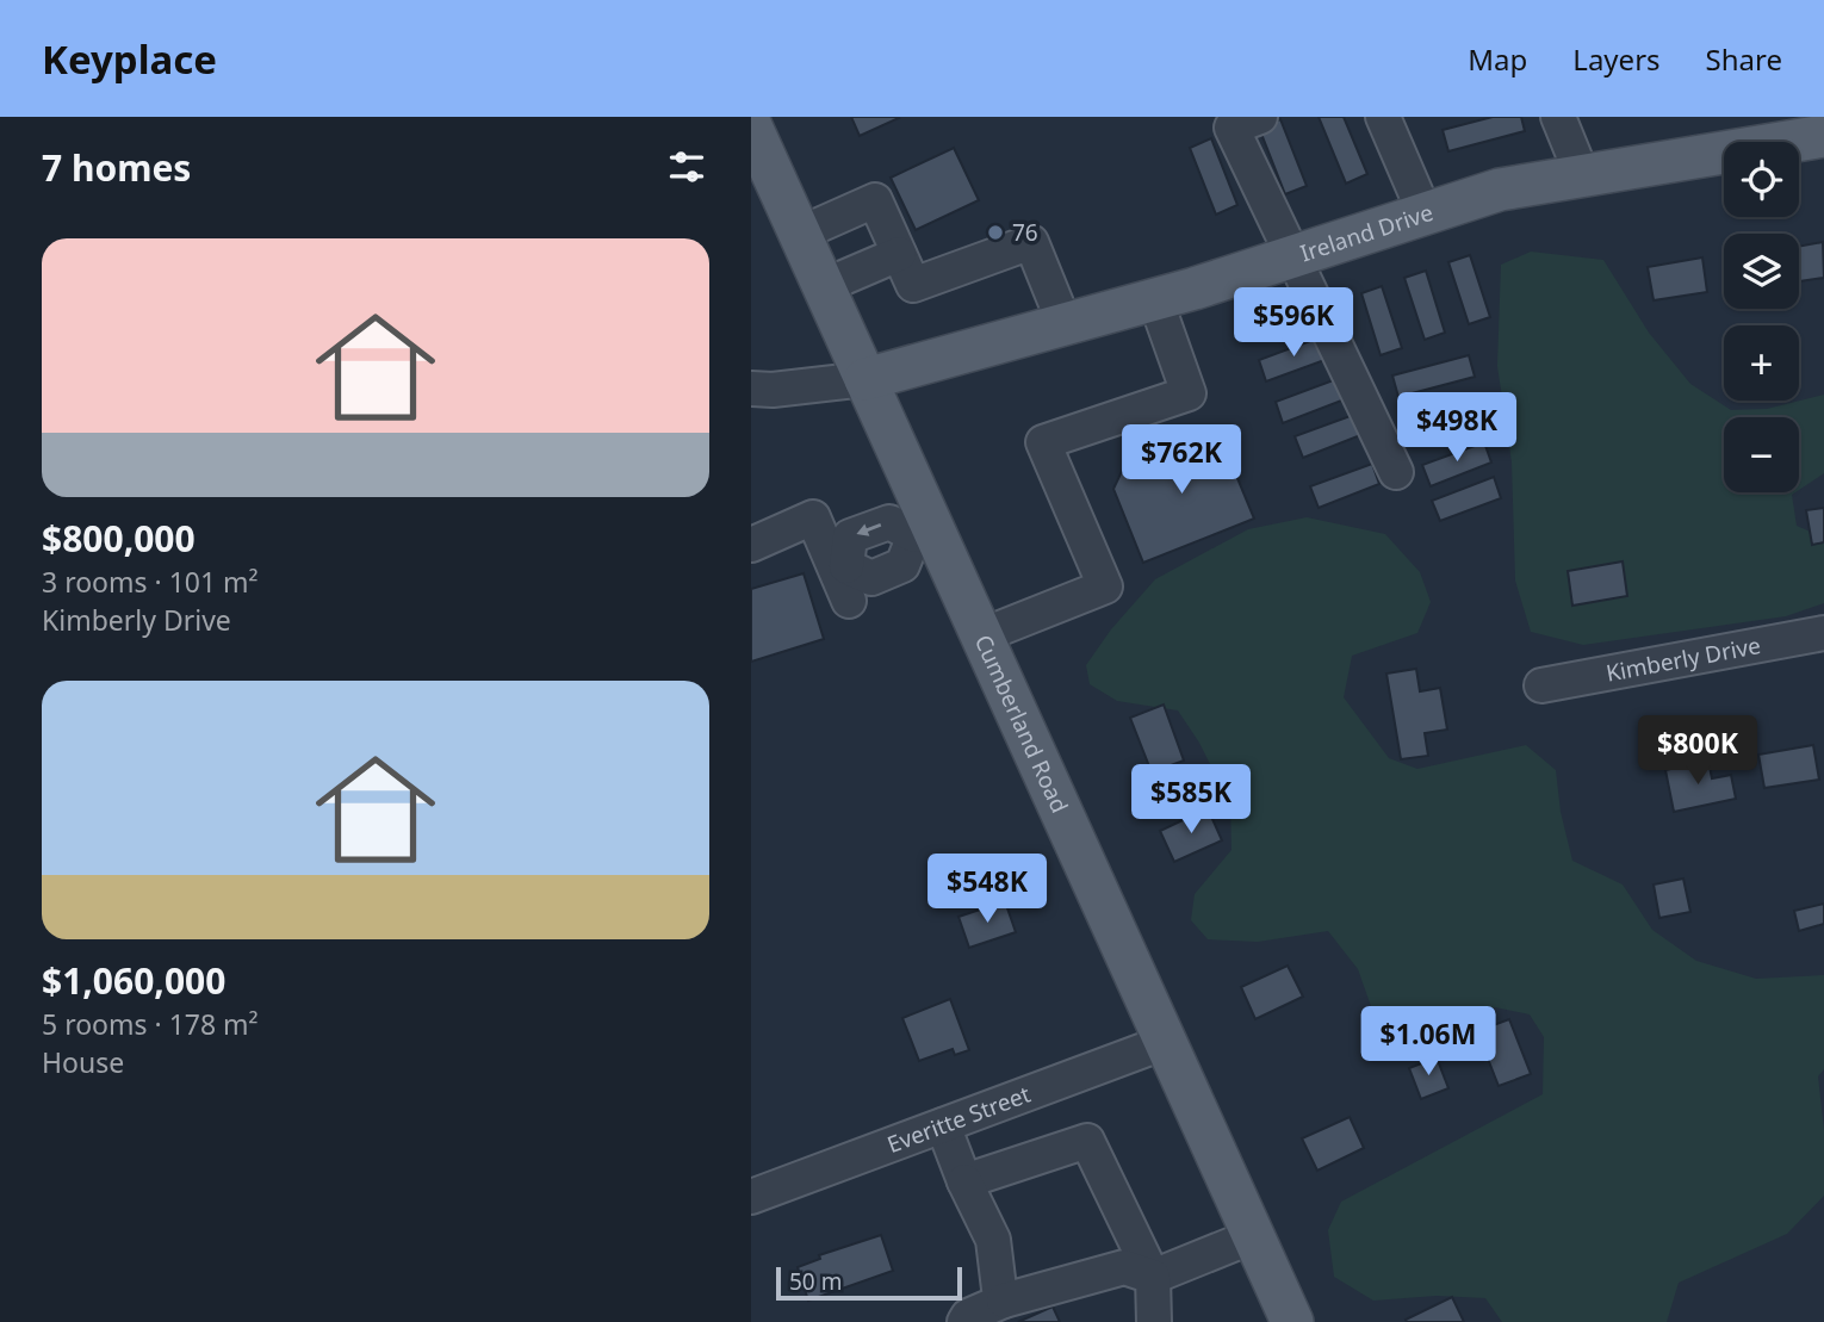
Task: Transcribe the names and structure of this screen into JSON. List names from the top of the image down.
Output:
{
  "streets": {
    "main road": ["Ireland Drive", "Cumberland Road"],
    "street": ["Kimberly Drive", "Everitte Street"]
  },
  "crossings": [
    ["Ireland Drive", "Cumberland Road"],
    ["Cumberland Road", "Everitte Street"]
  ],
  "places": ["76"],
  "scale_bar": "50 m",
  "page": {
    "header": "Keyplace",
    "nav": ["Map", "Layers", "Share"],
    "heading": "7 homes",
    "map_buttons": ["+", "−"],
    "list": [
      {
        "name": "$800,000",
        "note": "3 rooms · 101 m² · Kimberly Drive"
      },
      {
        "name": "$1,060,000",
        "note": "5 rooms · 178 m² · House"
      }
    ],
    "price": [
      "$596K",
      "$498K",
      "$762K",
      "$800K",
      "$585K",
      "$548K",
      "$1.06M"
    ],
    "scale": "50 m"
  }
}
